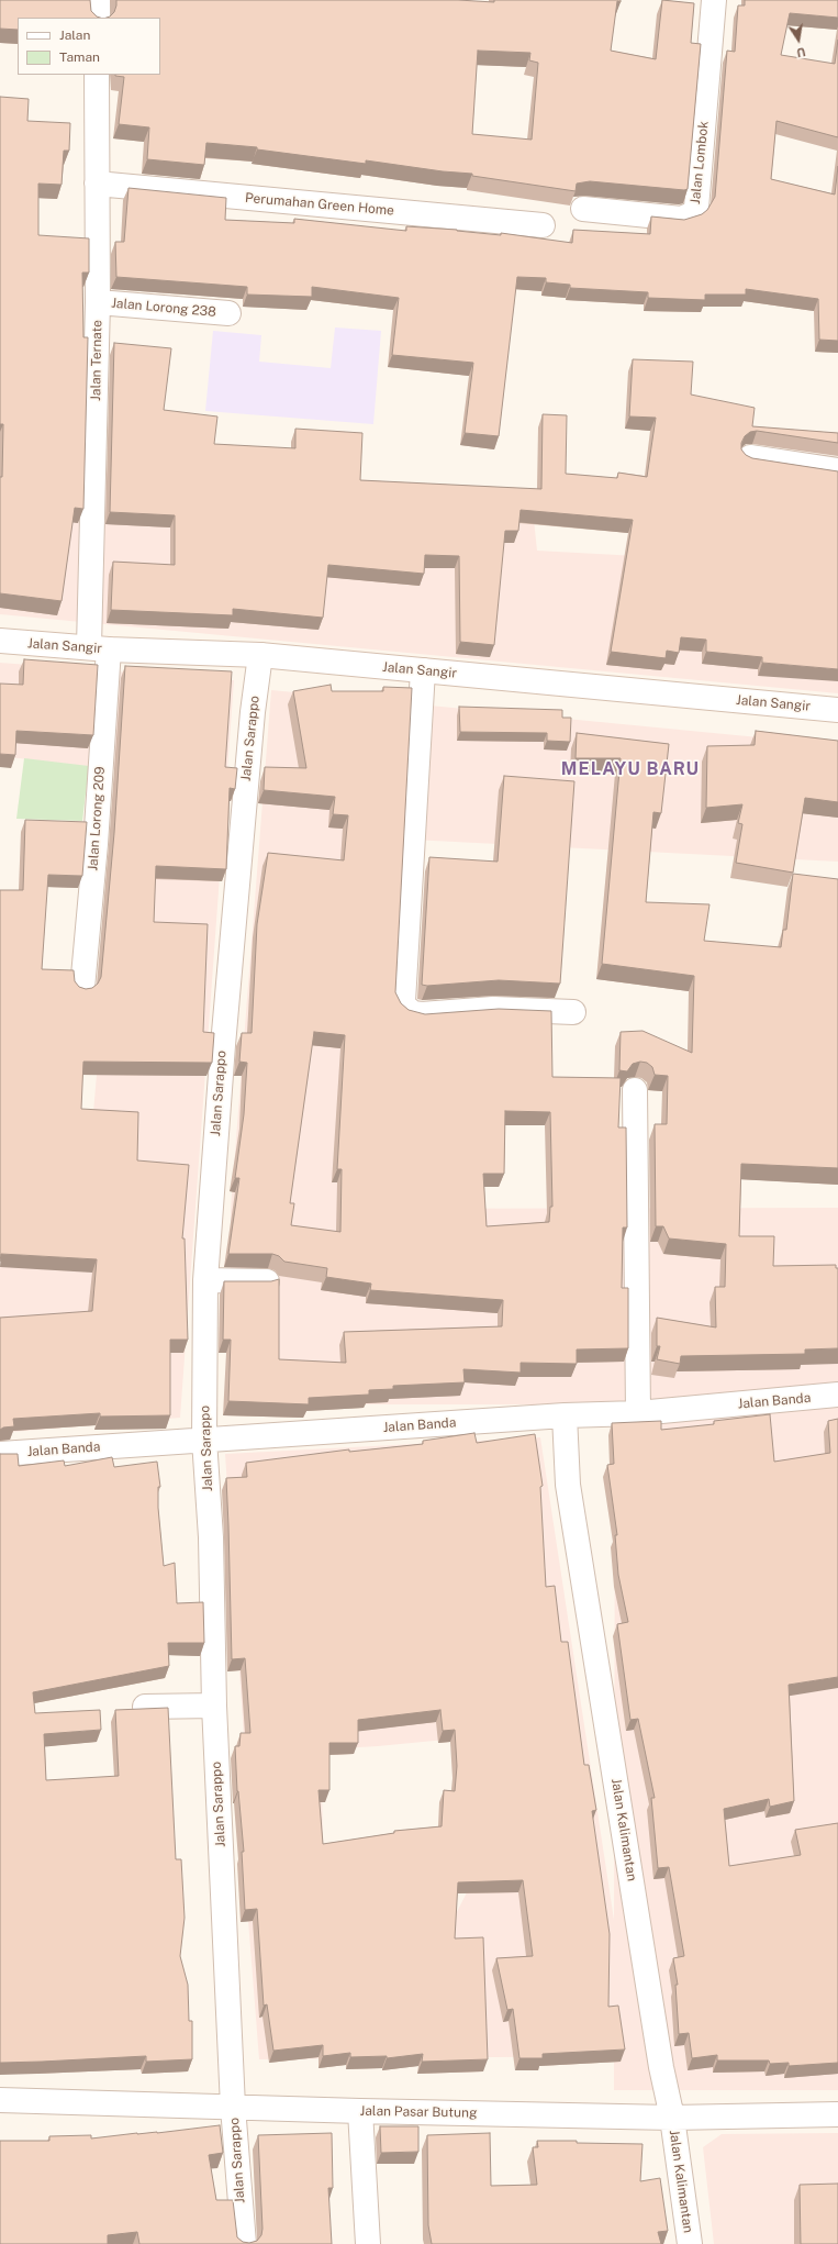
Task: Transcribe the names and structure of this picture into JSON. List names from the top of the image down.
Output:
{
  "streets": {
    "street": [
      "Jalan Lombok",
      "Perumahan Green Home",
      "Jalan Lorong 238",
      "Jalan Ternate",
      "Jalan Sangir",
      "Jalan Sarappo",
      "Jalan Lorong 209",
      "Jalan Banda",
      "Jalan Kalimantan",
      "Jalan Pasar Butung"
    ]
  },
  "crossings": [
    ["Perumahan Green Home", "Jalan Ternate"],
    ["Jalan Lorong 238", "Jalan Ternate"],
    ["Jalan Ternate", "Jalan Sangir"],
    ["Jalan Ternate", "Jalan Lorong 209"],
    ["Jalan Sangir", "Jalan Sarappo"],
    ["Jalan Sangir", "Jalan Lorong 209"],
    ["Jalan Sarappo", "Jalan Banda"],
    ["Jalan Sarappo", "Jalan Pasar Butung"],
    ["Jalan Banda", "Jalan Kalimantan"],
    ["Jalan Kalimantan", "Jalan Pasar Butung"]
  ],
  "districts": ["MELAYU BARU"],
  "legend": ["Jalan", "Taman"],
  "north": "bottom"
}
